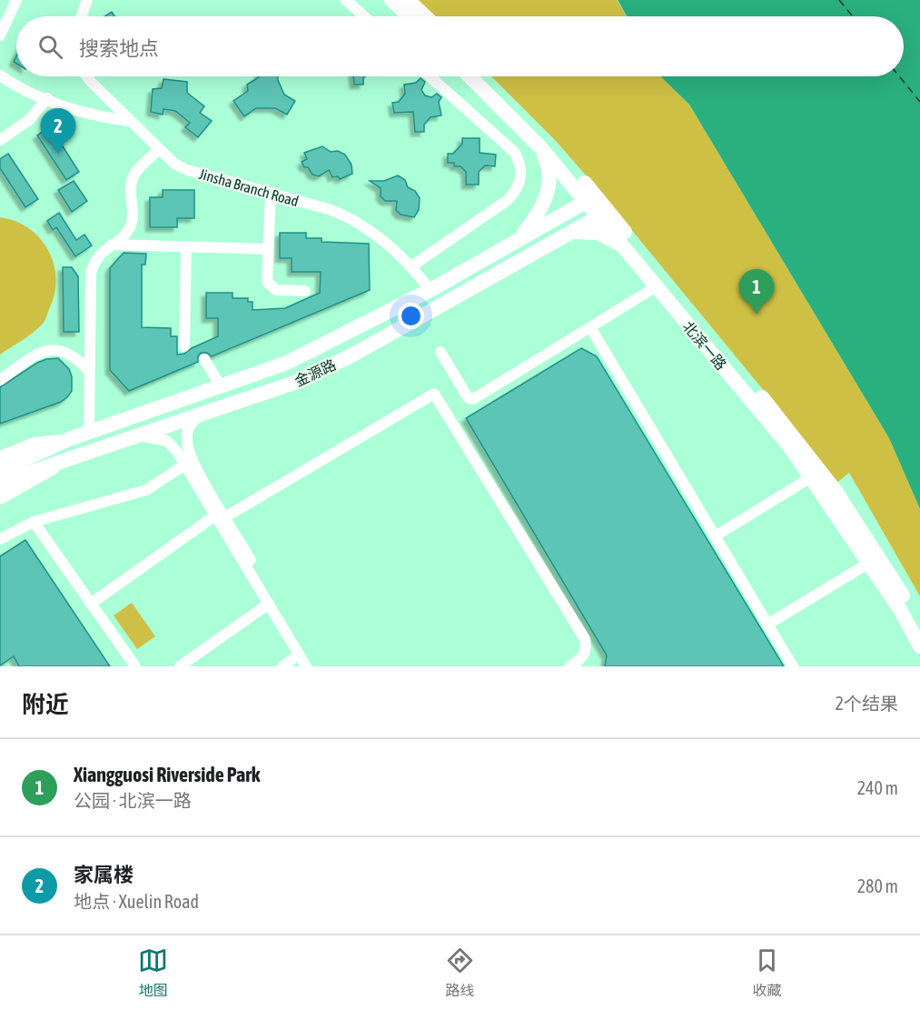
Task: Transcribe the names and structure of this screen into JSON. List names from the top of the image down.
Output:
{
  "streets": {
    "main road": ["北滨一路", "金源路"],
    "street": ["Jinsha Branch Road"]
  },
  "crossings": [
    ["Jinsha Branch Road", "金源路"],
    ["北滨一路", "金源路"]
  ],
  "page": {
    "search": "搜索地点",
    "pins": ["2", "1"],
    "heading": ["附近", "2个结果"],
    "list": [
      {
        "mark": "1",
        "name": "Xiangguosi Riverside Park",
        "note": "公园 · 北滨一路",
        "value": "240 m"
      },
      {
        "mark": "2",
        "name": "家属楼",
        "note": "地点 · Xuelin Road",
        "value": "280 m"
      }
    ],
    "nav": ["地图", "路线", "收藏"]
  }
}
